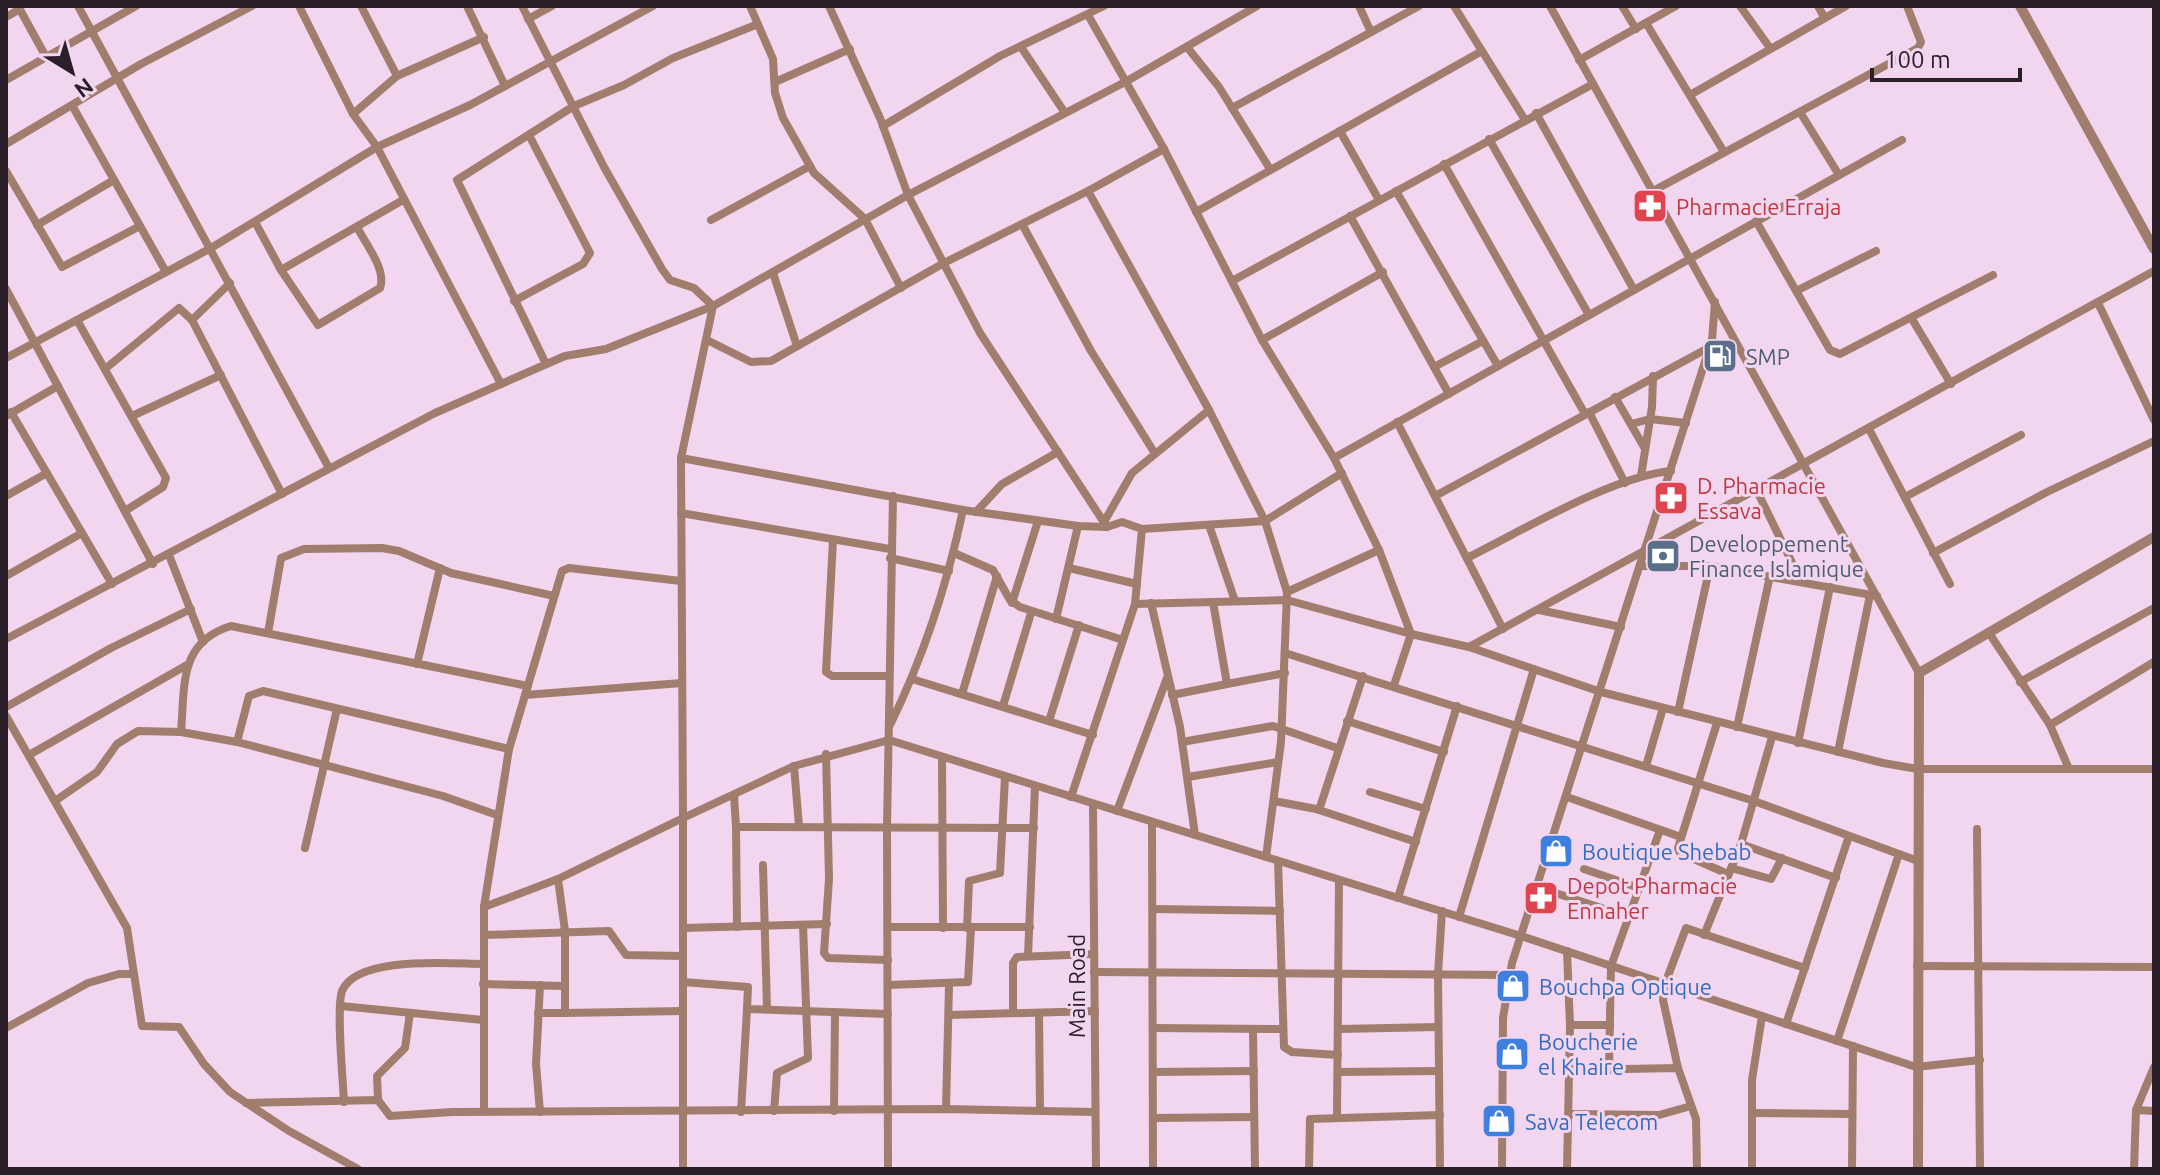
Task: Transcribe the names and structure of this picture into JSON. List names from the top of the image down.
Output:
{
  "streets": {
    "street": ["Main Road"]
  },
  "places": {
    "pharmacy": ["Pharmacie Erraja", "D. Pharmacie Essava", "Depot Pharmacie Ennaher"],
    "fuel station": ["SMP"],
    "bank": ["Developpement Finance Islamique"],
    "shop": [
      "Boutique Shebab",
      "Bouchpa Optique",
      "Boucherie el Khaire",
      "Sava Telecom"
    ]
  },
  "scale_bar": "100 m",
  "north": "bottom right"
}
